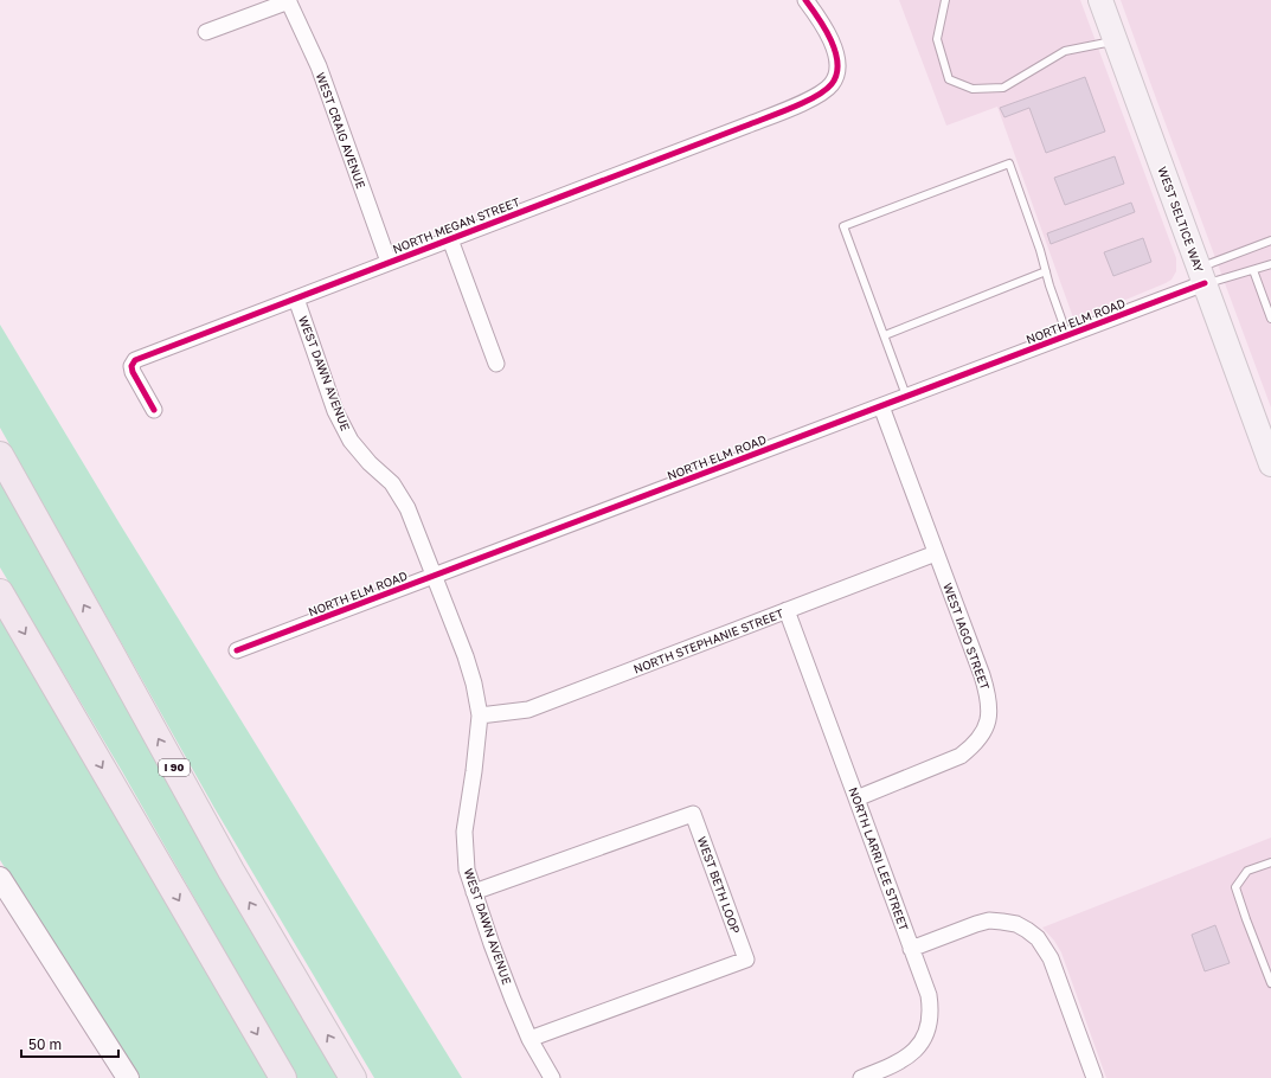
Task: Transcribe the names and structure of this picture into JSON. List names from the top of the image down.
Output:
{
  "streets": {
    "highway": ["I 90"],
    "main road": ["WEST SELTICE WAY"],
    "street": [
      "WEST CRAIG AVENUE",
      "NORTH MEGAN STREET",
      "NORTH ELM ROAD",
      "WEST DAWN AVENUE",
      "WEST IAGO STREET",
      "NORTH STEPHANIE STREET",
      "NORTH LARRI LEE STREET",
      "WEST BETH LOOP"
    ]
  },
  "crossings": [
    ["WEST CRAIG AVENUE", "NORTH MEGAN STREET"],
    ["WEST SELTICE WAY", "NORTH ELM ROAD"],
    ["NORTH MEGAN STREET", "WEST DAWN AVENUE"],
    ["NORTH ELM ROAD", "WEST DAWN AVENUE"],
    ["NORTH ELM ROAD", "WEST IAGO STREET"],
    ["WEST DAWN AVENUE", "NORTH STEPHANIE STREET"],
    ["WEST DAWN AVENUE", "WEST BETH LOOP"],
    ["WEST IAGO STREET", "NORTH STEPHANIE STREET"],
    ["WEST IAGO STREET", "NORTH LARRI LEE STREET"],
    ["NORTH STEPHANIE STREET", "NORTH LARRI LEE STREET"]
  ],
  "scale_bar": "50 m"
}
